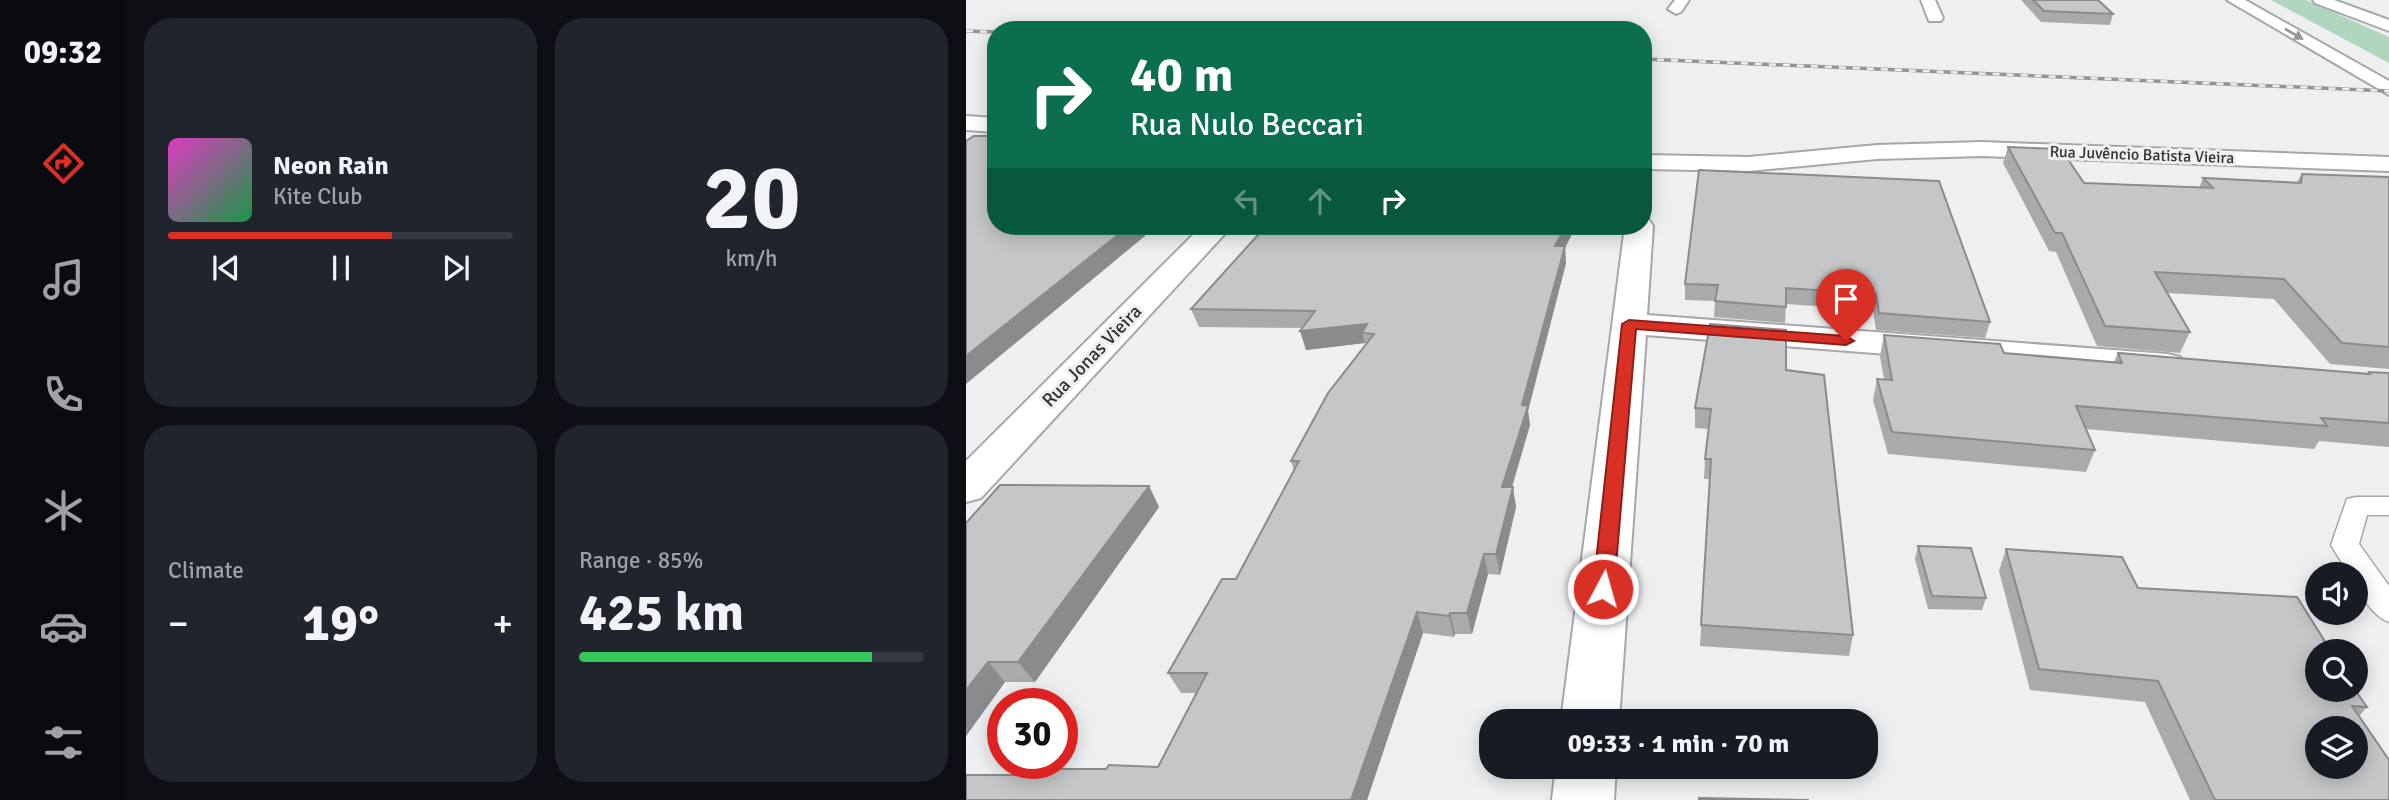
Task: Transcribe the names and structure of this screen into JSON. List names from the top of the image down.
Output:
{
  "streets": {
    "main road": ["Rua Juvêncio Batista Vieira", "Rua Jonas Vieira"]
  },
  "page": {
    "tabs": "09:32",
    "tile": [
      ["20", "km/h"],
      "Climate",
      ["Range · 85%", "425 km"]
    ],
    "turn": ["40 m", "Rua Nulo Beccari"],
    "song": ["Neon Rain", "Kite Club"],
    "heat": ["−", "19°", "+"],
    "limit": "30",
    "trip": "09:33 · 1 min · 70 m"
  }
}
